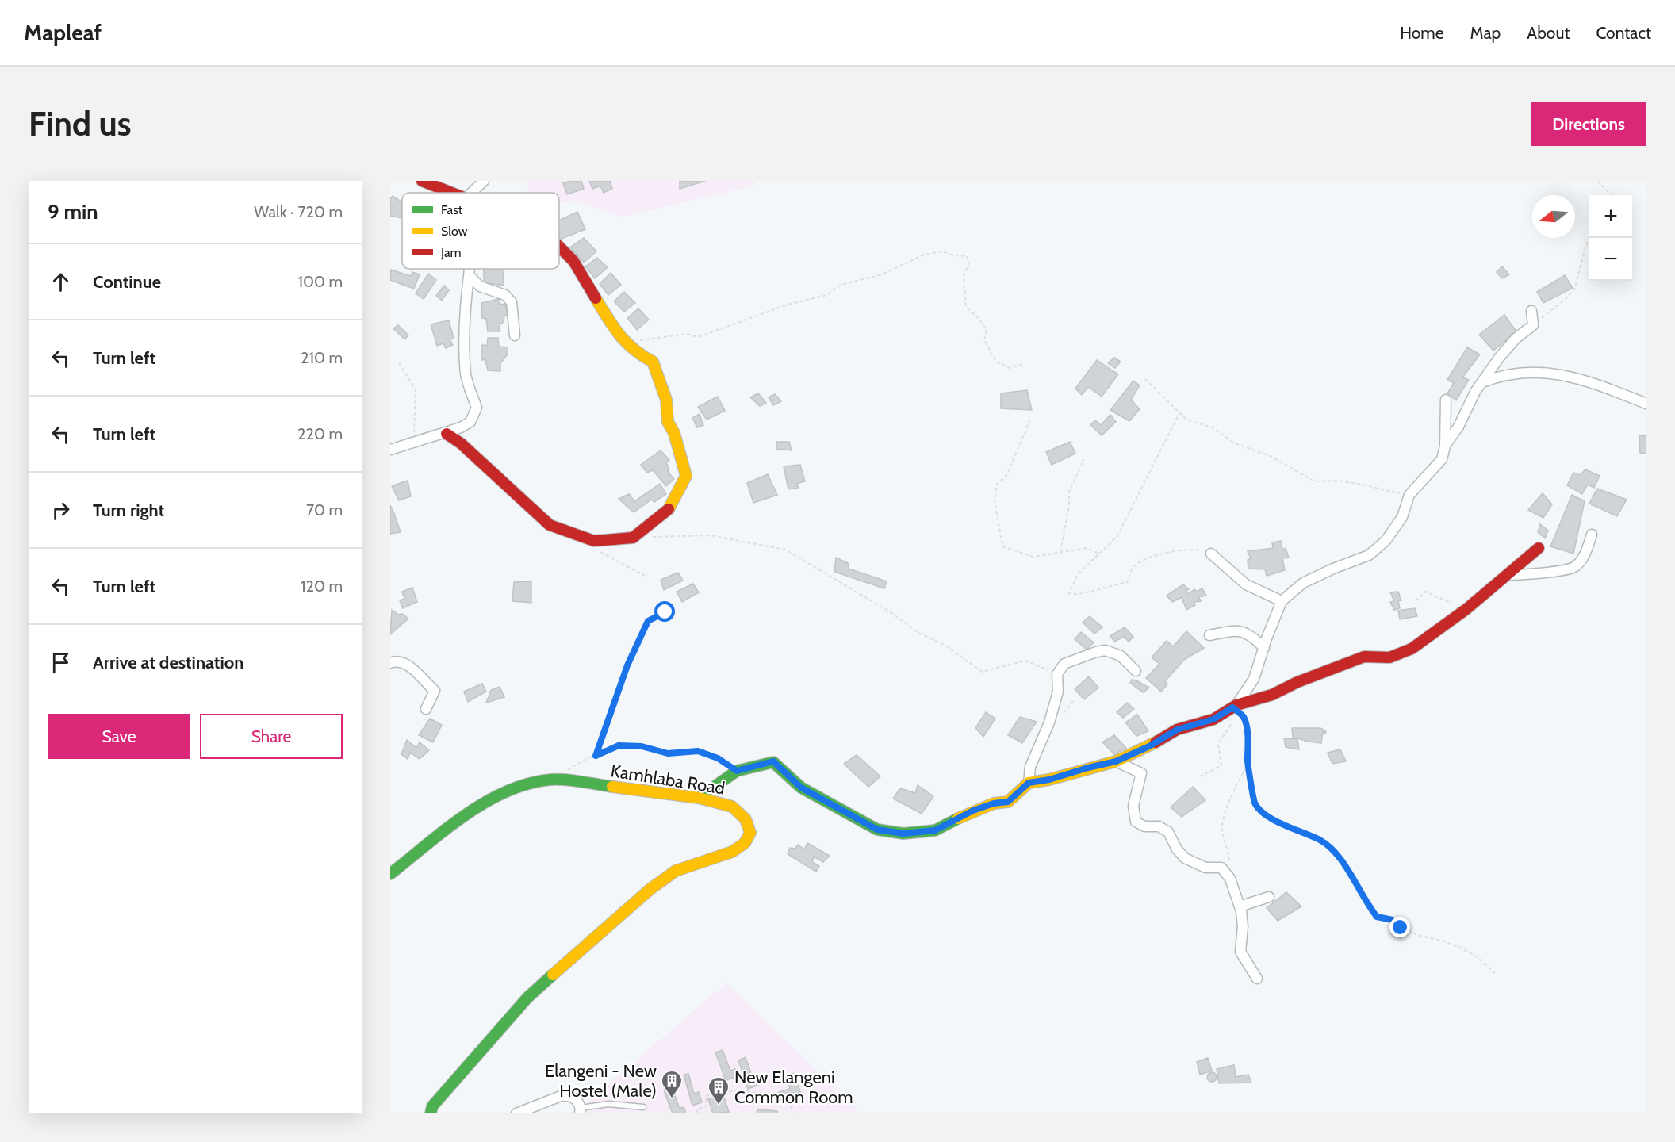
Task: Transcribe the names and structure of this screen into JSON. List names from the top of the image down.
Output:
{
  "streets": {
    "street": ["Kamhlaba Road"]
  },
  "places": {
    "building": ["Elangeni - New Hostel (Male)", "New Elangeni Common Room"]
  },
  "legend": ["Fast", "Slow", "Jam"],
  "north": "left",
  "page": {
    "header": "Mapleaf",
    "nav": [
      "Home",
      "Map",
      "About",
      "Contact"
    ],
    "buttons": [
      "Directions",
      ["Save", "Share"]
    ],
    "title": "Find us",
    "heading": ["9 min", "Walk · 720 m"],
    "map_buttons": ["+", "−"],
    "list": [
      ["Continue", "100 m"],
      ["Turn left", "210 m"],
      ["Turn left", "220 m"],
      ["Turn right", "70 m"],
      ["Turn left", "120 m"],
      "Arrive at destination"
    ]
  }
}
